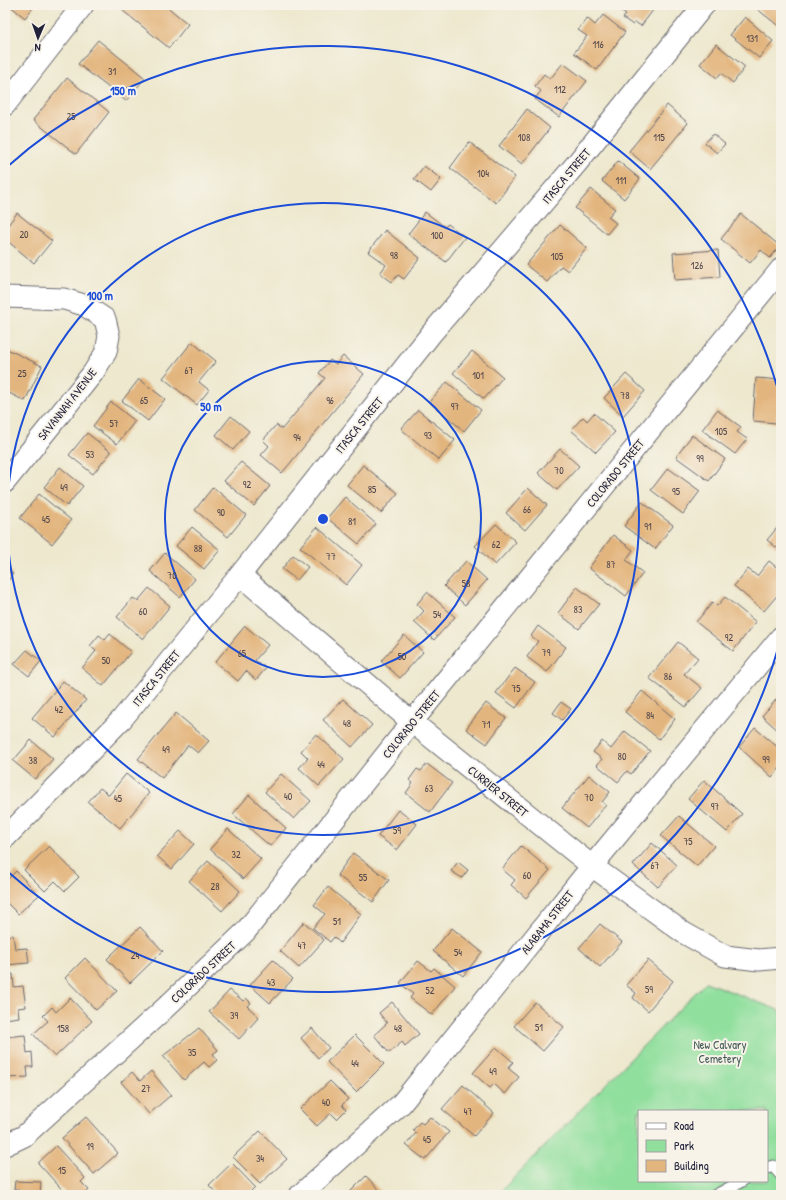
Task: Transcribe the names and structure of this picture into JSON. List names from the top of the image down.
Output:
{
  "streets": {
    "street": [
      "ITASCA STREET",
      "SAVANNAH AVENUE",
      "COLORADO STREET",
      "CURRIER STREET",
      "ALABAMA STREET"
    ]
  },
  "crossings": [
    ["ITASCA STREET", "CURRIER STREET"],
    ["COLORADO STREET", "CURRIER STREET"],
    ["CURRIER STREET", "ALABAMA STREET"]
  ],
  "parks": ["New Calvary Cemetery"],
  "house_numbers": [
    "131",
    "116",
    "31",
    "112",
    "25",
    "108",
    "115",
    "104",
    "111",
    "20",
    "100",
    "98",
    "105",
    "126",
    "67",
    "25",
    "101",
    "78",
    "65",
    "96",
    "97",
    "57",
    "105",
    "93",
    "94",
    "53",
    "99",
    "70",
    "92",
    "49",
    "85",
    "95",
    "66",
    "90",
    "45",
    "81",
    "91",
    "62",
    "88",
    "77",
    "87",
    "70",
    "58",
    "83",
    "60",
    "54",
    "92",
    "79",
    "65",
    "50",
    "50",
    "86",
    "75",
    "42",
    "84",
    "48",
    "71",
    "49",
    "80",
    "99",
    "38",
    "44",
    "63",
    "40",
    "70",
    "45",
    "97",
    "59",
    "75",
    "32",
    "67",
    "60",
    "55",
    "28",
    "51",
    "47",
    "54",
    "24",
    "43",
    "59",
    "52",
    "39",
    "51",
    "158",
    "48",
    "35",
    "44",
    "49",
    "27",
    "40",
    "47",
    "45",
    "19",
    "34",
    "15"
  ],
  "legend": ["Road", "Park", "Building"],
  "north": "bottom",
  "rings": ["150 m", "100 m", "50 m"]
}
